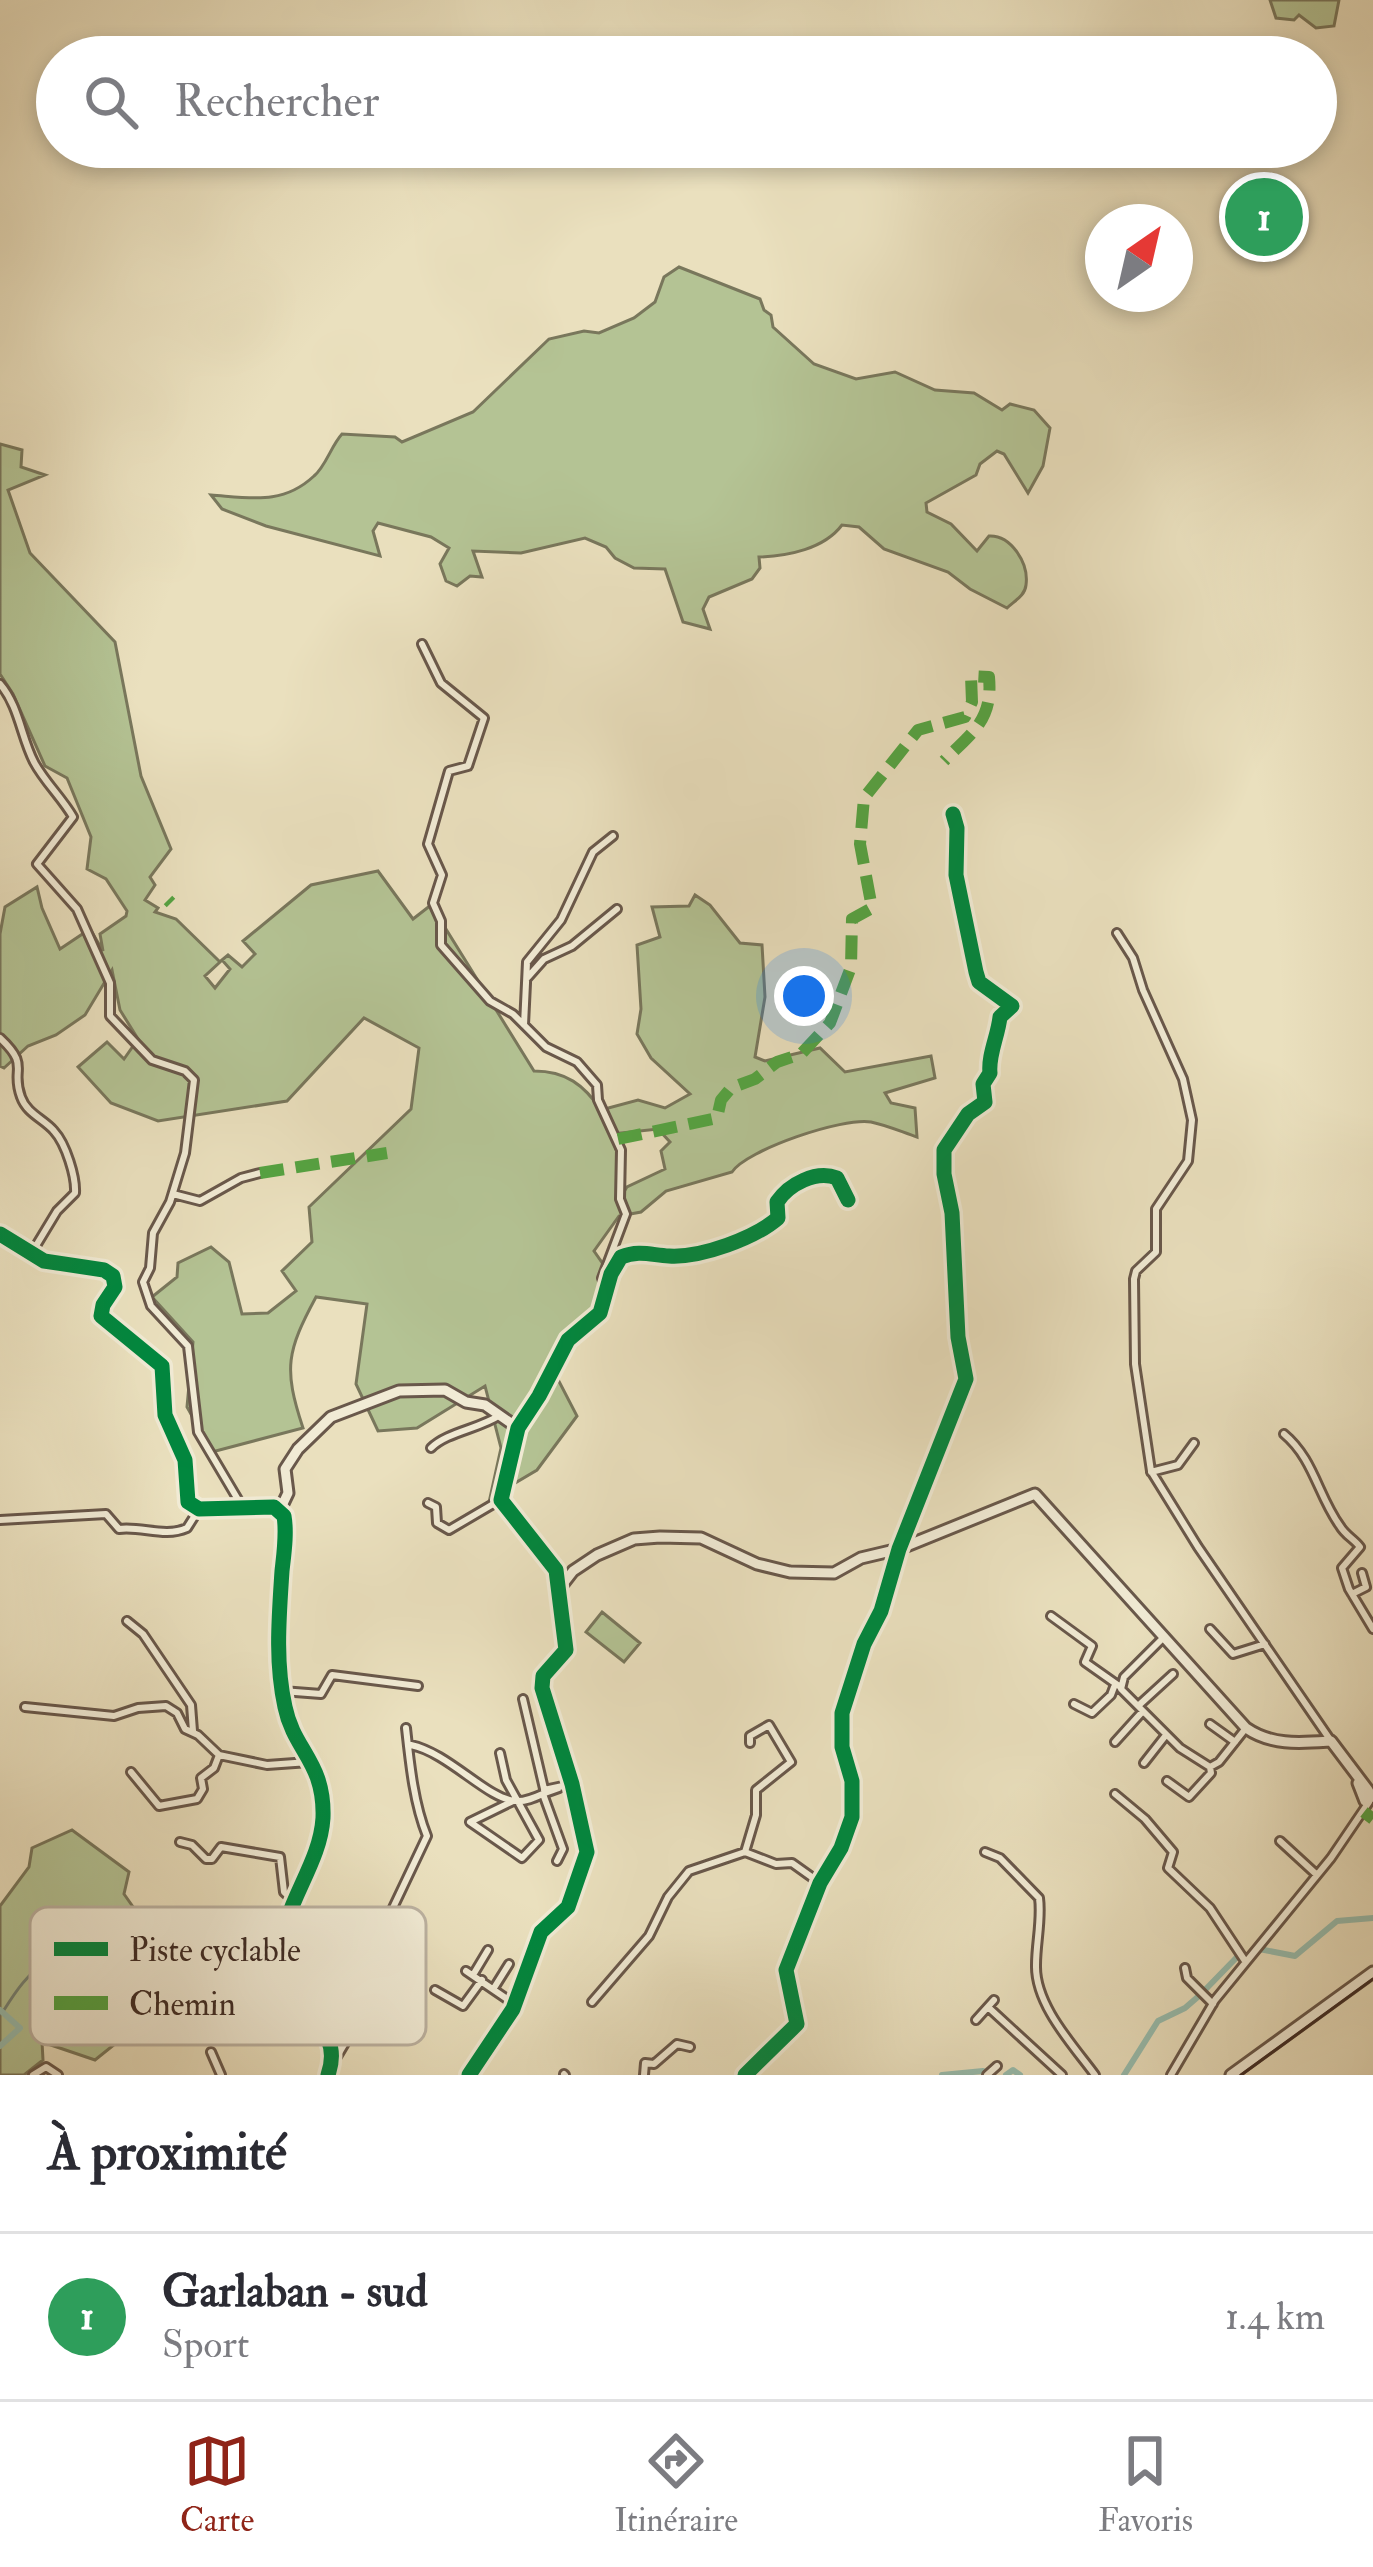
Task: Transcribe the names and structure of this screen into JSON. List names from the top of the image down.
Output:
{
  "legend": ["Piste cyclable", "Chemin"],
  "north": "top right",
  "page": {
    "search": "Rechercher",
    "pins": "1",
    "heading": "À proximité",
    "list": [
      {
        "mark": "1",
        "name": "Garlaban - sud",
        "note": "Sport",
        "value": "1.4 km"
      }
    ],
    "nav": ["Carte", "Itinéraire", "Favoris"]
  }
}
